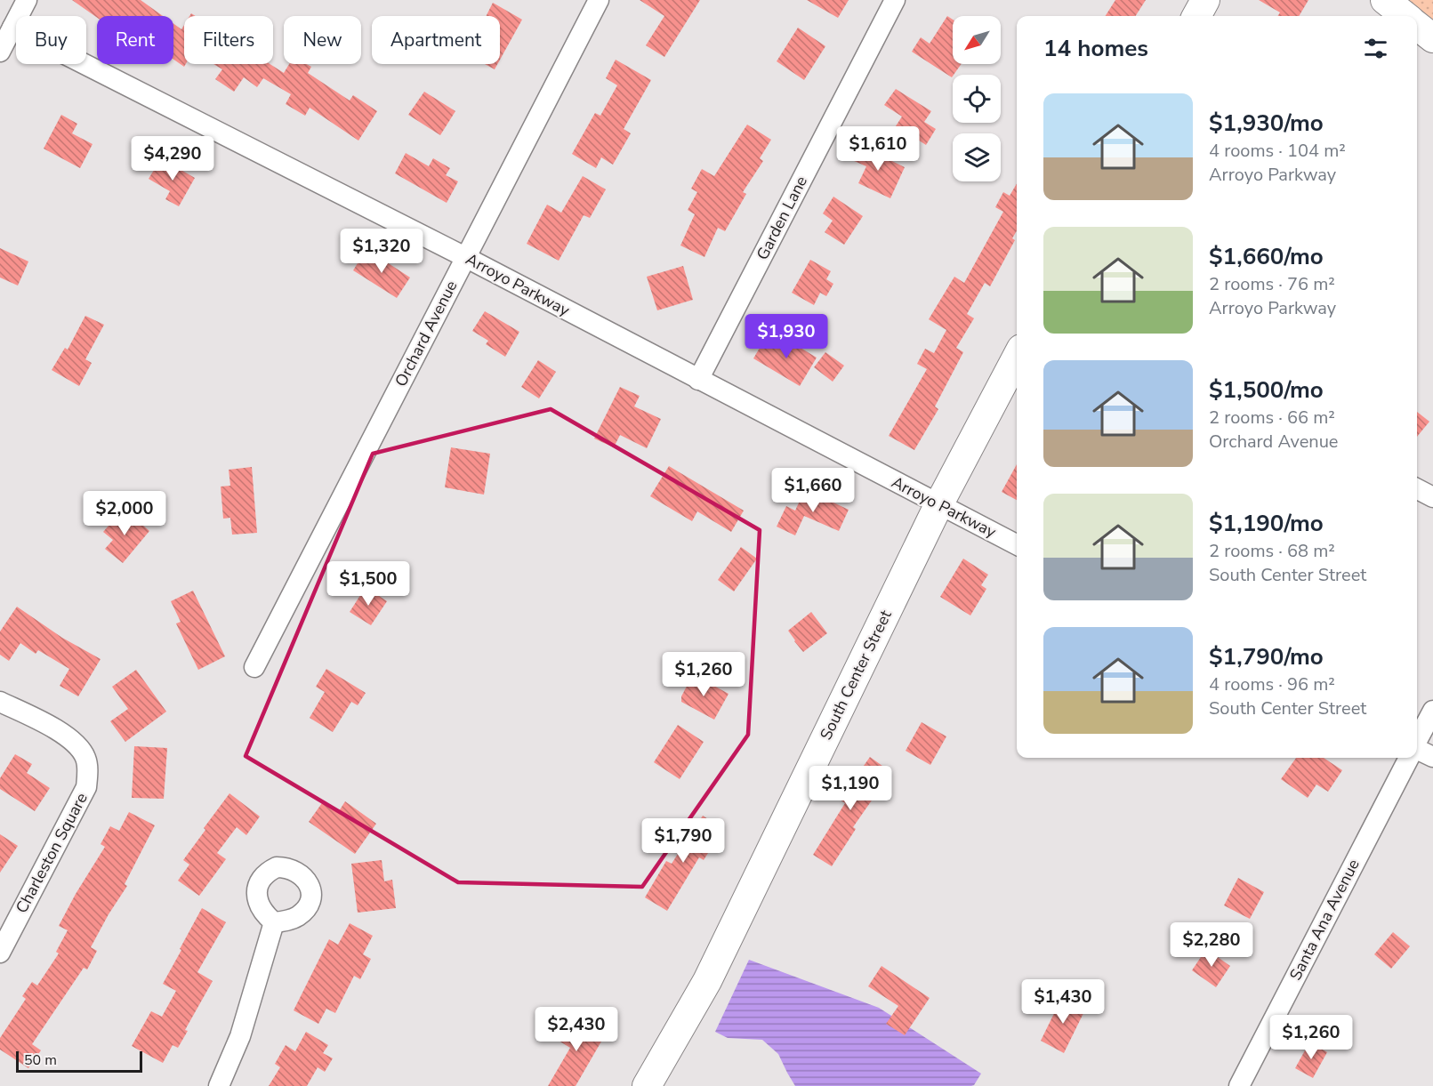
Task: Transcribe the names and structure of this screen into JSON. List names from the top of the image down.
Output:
{
  "streets": {
    "street": [
      "Garden Lane",
      "Arroyo Parkway",
      "Orchard Avenue",
      "South Center Street",
      "Charleston Square",
      "Santa Ana Avenue"
    ]
  },
  "crossings": [
    ["Garden Lane", "Arroyo Parkway"],
    ["Arroyo Parkway", "Orchard Avenue"],
    ["Arroyo Parkway", "South Center Street"]
  ],
  "scale_bar": "50 m",
  "north": "bottom left",
  "page": {
    "chip": [
      "Buy",
      "Rent",
      "Filters",
      "New",
      "Apartment"
    ],
    "heading": "14 homes",
    "list": [
      {
        "name": "$1,930/mo",
        "note": "4 rooms · 104 m² · Arroyo Parkway"
      },
      {
        "name": "$1,660/mo",
        "note": "2 rooms · 76 m² · Arroyo Parkway"
      },
      {
        "name": "$1,500/mo",
        "note": "2 rooms · 66 m² · Orchard Avenue"
      },
      {
        "name": "$1,190/mo",
        "note": "2 rooms · 68 m² · South Center Street"
      },
      {
        "name": "$1,790/mo",
        "note": "4 rooms · 96 m² · South Center Street"
      }
    ],
    "price": [
      "$1,610",
      "$4,290",
      "$1,320",
      "$1,930",
      "$1,660",
      "$2,000",
      "$1,500",
      "$1,260",
      "$1,190",
      "$1,790",
      "$2,280",
      "$1,430",
      "$2,430",
      "$1,260"
    ],
    "scale": "50 m"
  }
}
